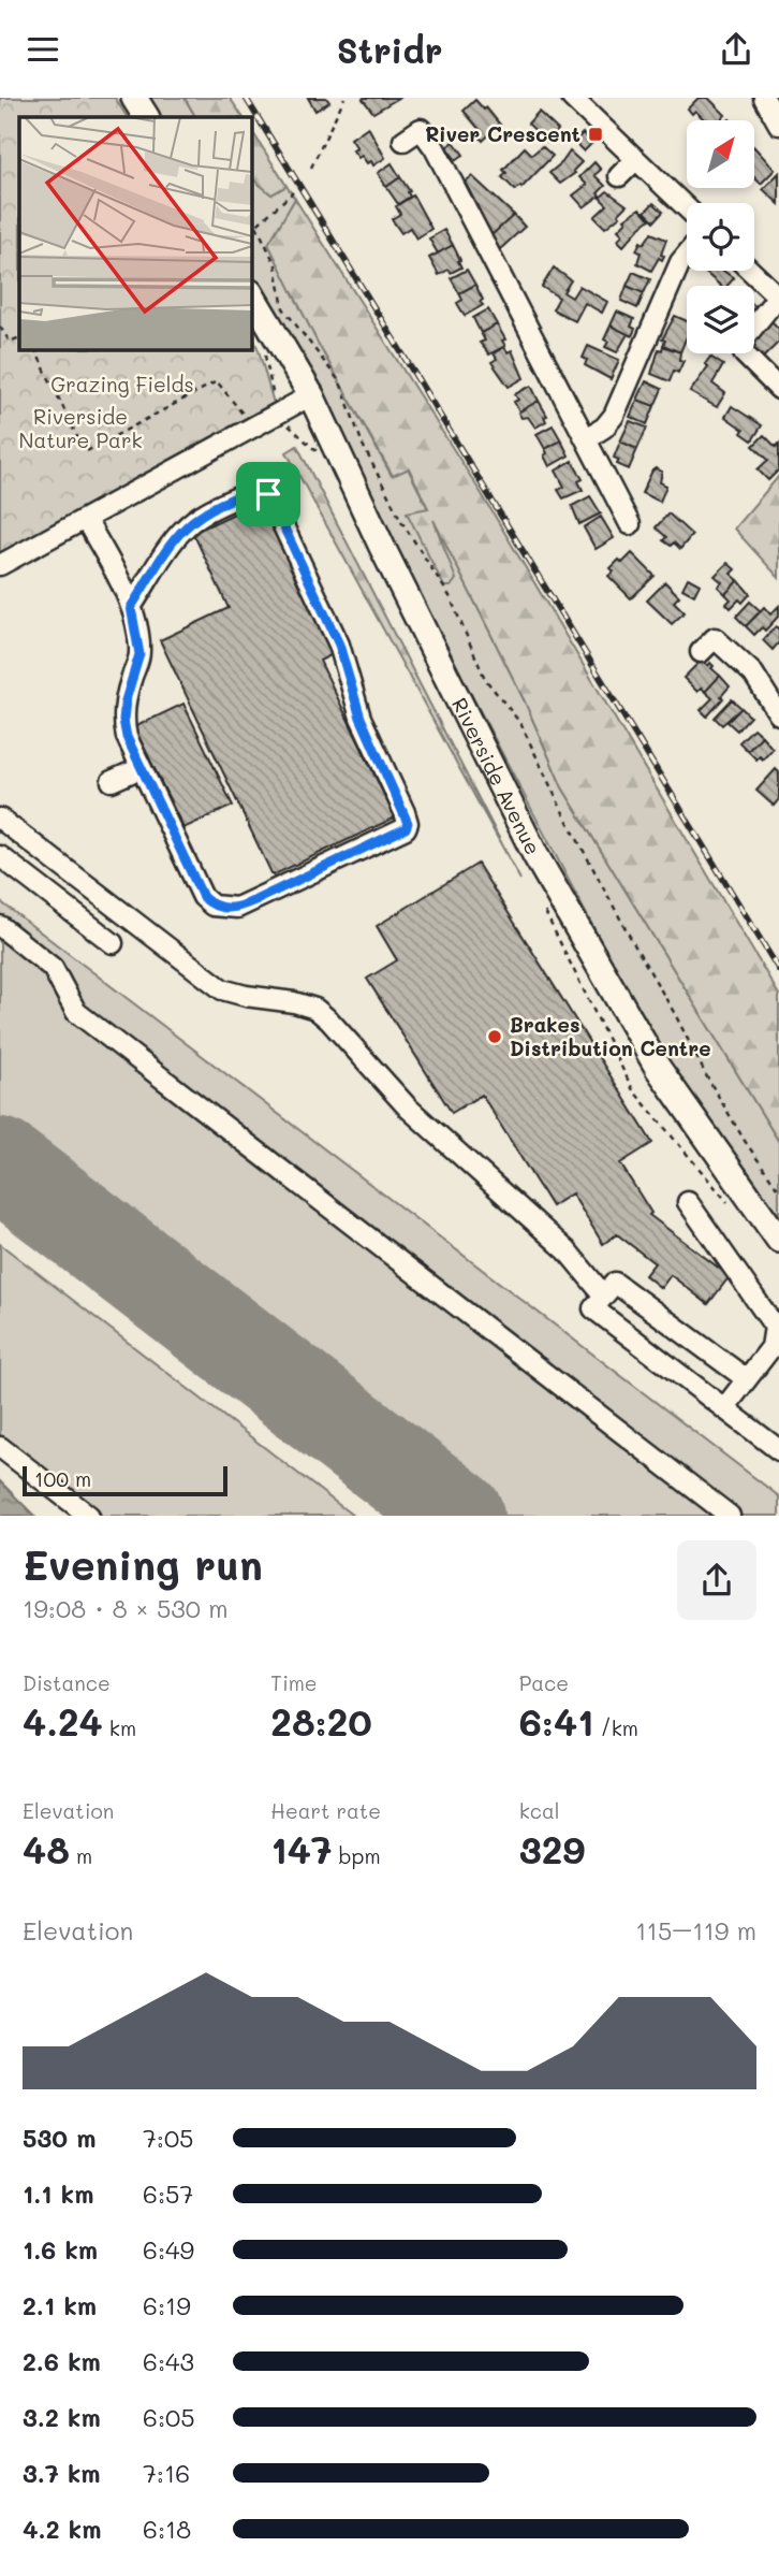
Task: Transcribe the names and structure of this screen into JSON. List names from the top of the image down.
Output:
{
  "streets": {
    "main road": ["Riverside Avenue"]
  },
  "parks": ["Grazing Fields", "Riverside Nature Park"],
  "places": {
    "transit": ["River Crescent"],
    "other": ["Brakes Distribution Centre"]
  },
  "scale_bar": "100 m",
  "north": "top right",
  "page": {
    "header": "Stridr",
    "scale": "100 m",
    "heading": ["Evening run", "19:08 · 8 × 530 m"],
    "stats": [
      ["Distance", "4.24 km"],
      ["Time", "28:20"],
      ["Pace", "6:41 /km"],
      ["Elevation", "48 m"],
      ["Heart rate", "147 bpm"],
      ["kcal", "329"]
    ],
    "chart": ["Elevation", "115–119 m"],
    "list": [
      {
        "name": "530 m",
        "note": "7:05"
      },
      {
        "name": "1.1 km",
        "note": "6:57"
      },
      {
        "name": "1.6 km",
        "note": "6:49"
      },
      {
        "name": "2.1 km",
        "note": "6:19"
      },
      {
        "name": "2.6 km",
        "note": "6:43"
      },
      {
        "name": "3.2 km",
        "note": "6:05"
      },
      {
        "name": "3.7 km",
        "note": "7:16"
      },
      {
        "name": "4.2 km",
        "note": "6:18"
      }
    ]
  }
}
